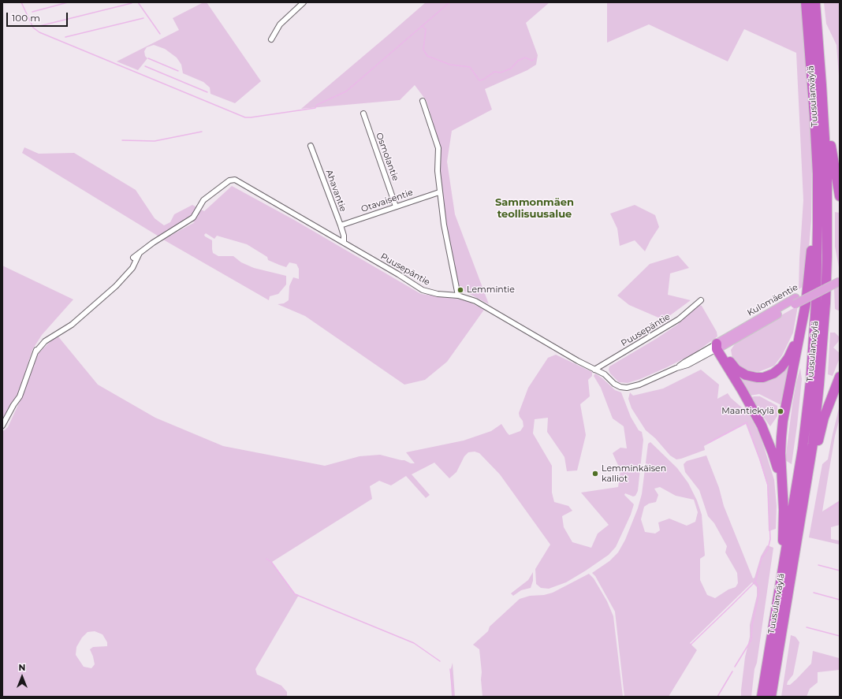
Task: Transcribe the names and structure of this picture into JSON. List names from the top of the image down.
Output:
{
  "streets": {
    "highway": ["Tuusulanväylä"],
    "main road": ["Kulomäentie"],
    "street": [
      "Osmolantie",
      "Ahavantie",
      "Otavaisentie",
      "Puusepäntie"
    ]
  },
  "crossings": [
    ["Osmolantie", "Otavaisentie"],
    ["Ahavantie", "Otavaisentie"],
    ["Ahavantie", "Puusepäntie"],
    ["Puusepäntie", "Kulomäentie"]
  ],
  "districts": ["Sammonmäen teollisuusalue"],
  "places": ["Lemmintie", "Maantiekylä", "Lemminkäisen kalliot"],
  "scale_bar": "100 m",
  "north": "top"
}
